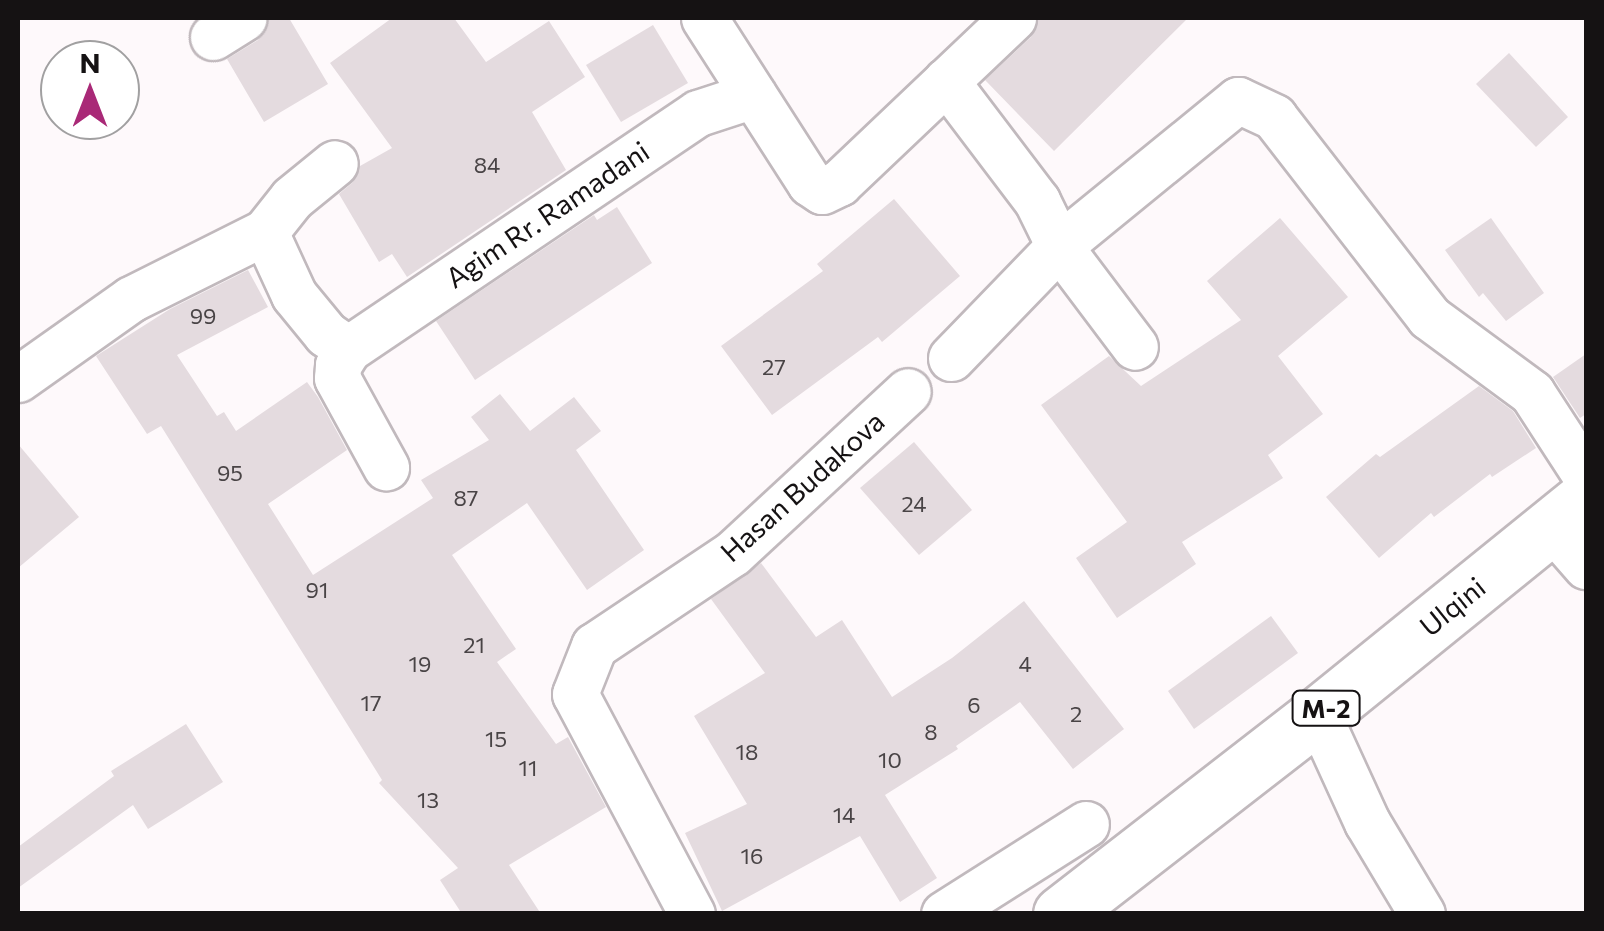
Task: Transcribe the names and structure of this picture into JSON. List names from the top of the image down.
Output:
{
  "streets": {
    "main road": ["Ulqini", "M-2"],
    "street": ["Agim Rr. Ramadani", "Hasan Budakova"]
  },
  "house_numbers": [
    "84",
    "99",
    "27",
    "95",
    "87",
    "24",
    "91",
    "21",
    "19",
    "4",
    "17",
    "6",
    "2",
    "8",
    "15",
    "18",
    "10",
    "11",
    "13",
    "14",
    "16"
  ],
  "north": "top"
}
